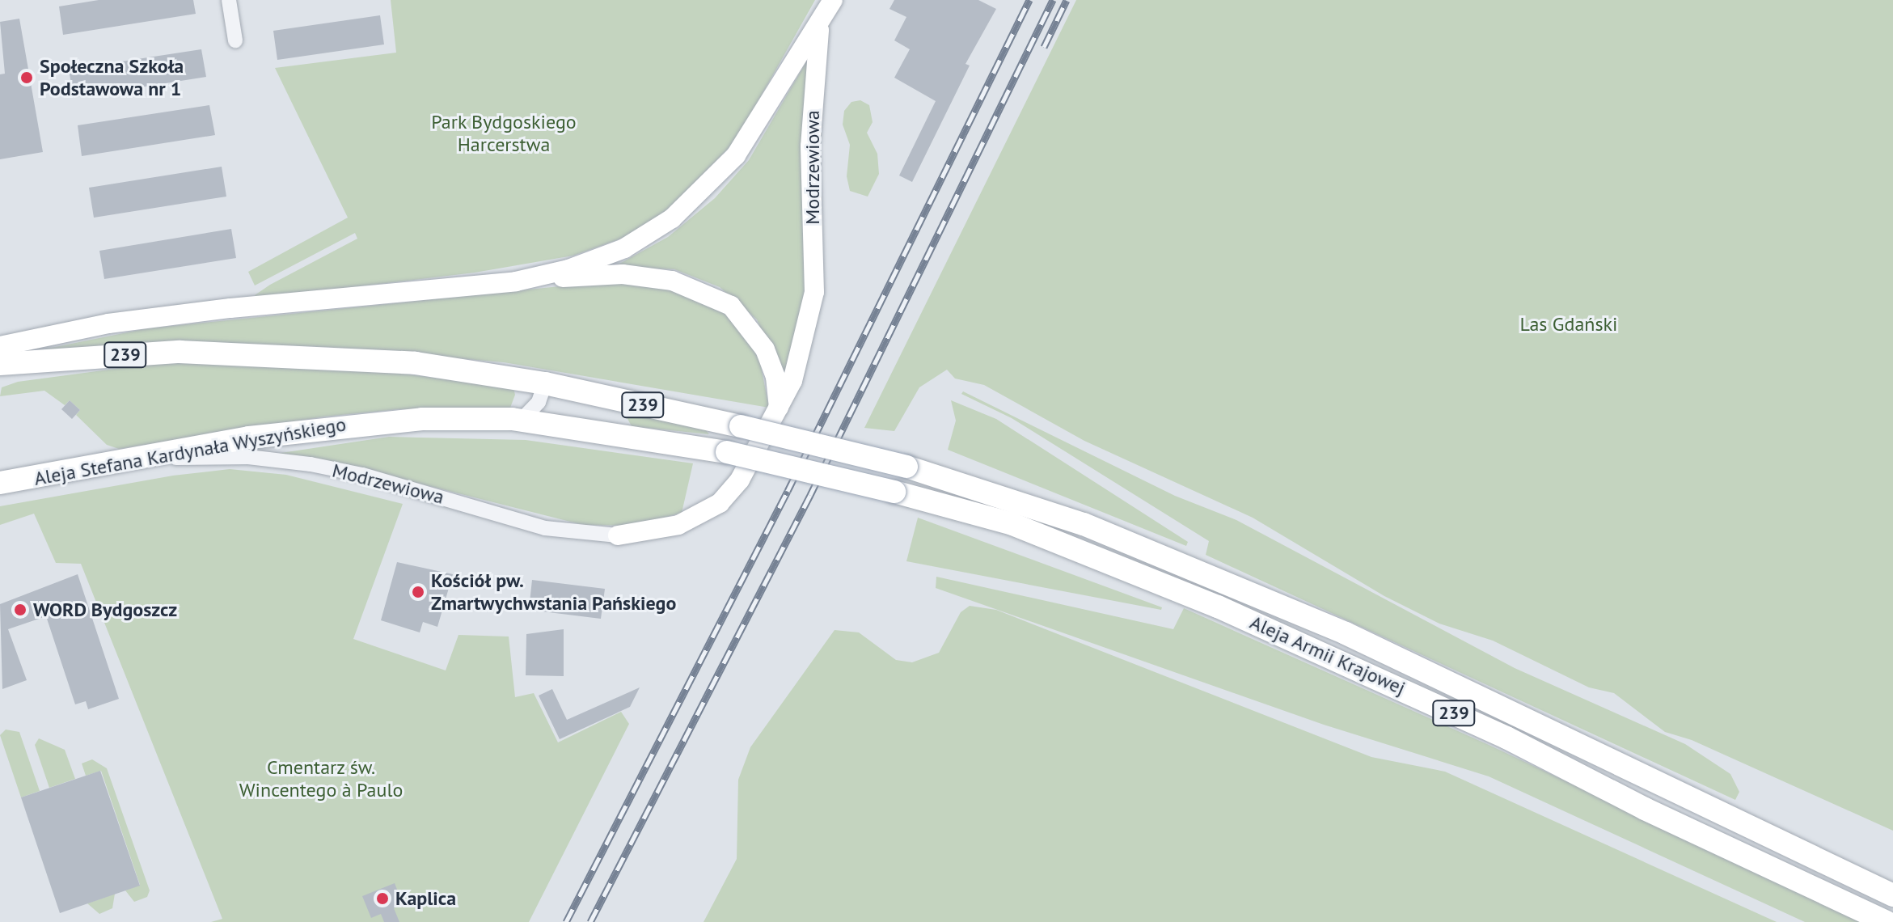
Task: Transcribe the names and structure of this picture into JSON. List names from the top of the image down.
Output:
{
  "streets": {
    "main road": ["239", "Aleja Stefana Kardynała Wyszyńskiego", "Aleja Armii Krajowej"],
    "street": ["Modrzewiowa"]
  },
  "crossings": [
    ["Modrzewiowa", "Aleja Stefana Kardynała Wyszyńskiego"],
    ["239", "Aleja Armii Krajowej"],
    ["Aleja Stefana Kardynała Wyszyńskiego", "Aleja Armii Krajowej"]
  ],
  "parks": ["Park Bydgoskiego Harcerstwa", "Las Gdański", "Cmentarz św. Wincentego à Paulo"],
  "places": [
    "Społeczna Szkoła Podstawowa nr 1",
    "Kościół pw. Zmartwychwstania Pańskiego",
    "WORD Bydgoszcz",
    "Kaplica"
  ]
}
